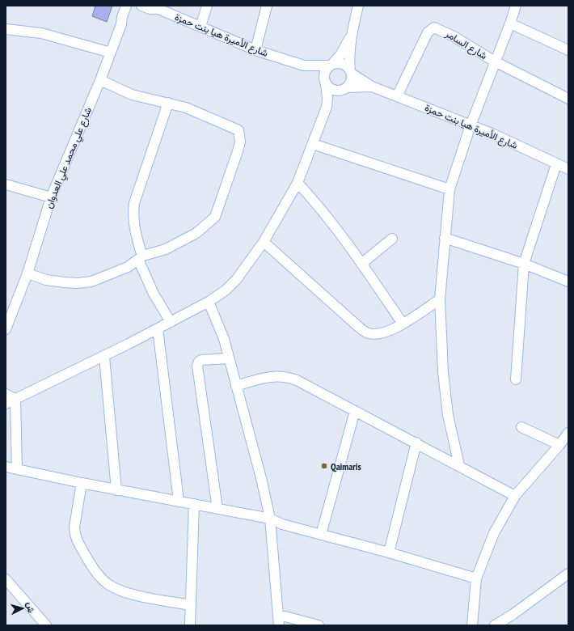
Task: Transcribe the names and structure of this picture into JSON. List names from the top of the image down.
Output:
{
  "streets": {
    "street": ["شارع الأميرة هيا بنت حمزة", "شارع السامر", "شارع علي محمد علي العدوان"]
  },
  "crossings": [
    ["شارع الأميرة هيا بنت حمزة", "شارع السامر"]
  ],
  "places": ["Qaimaris"],
  "north": "right"
}
